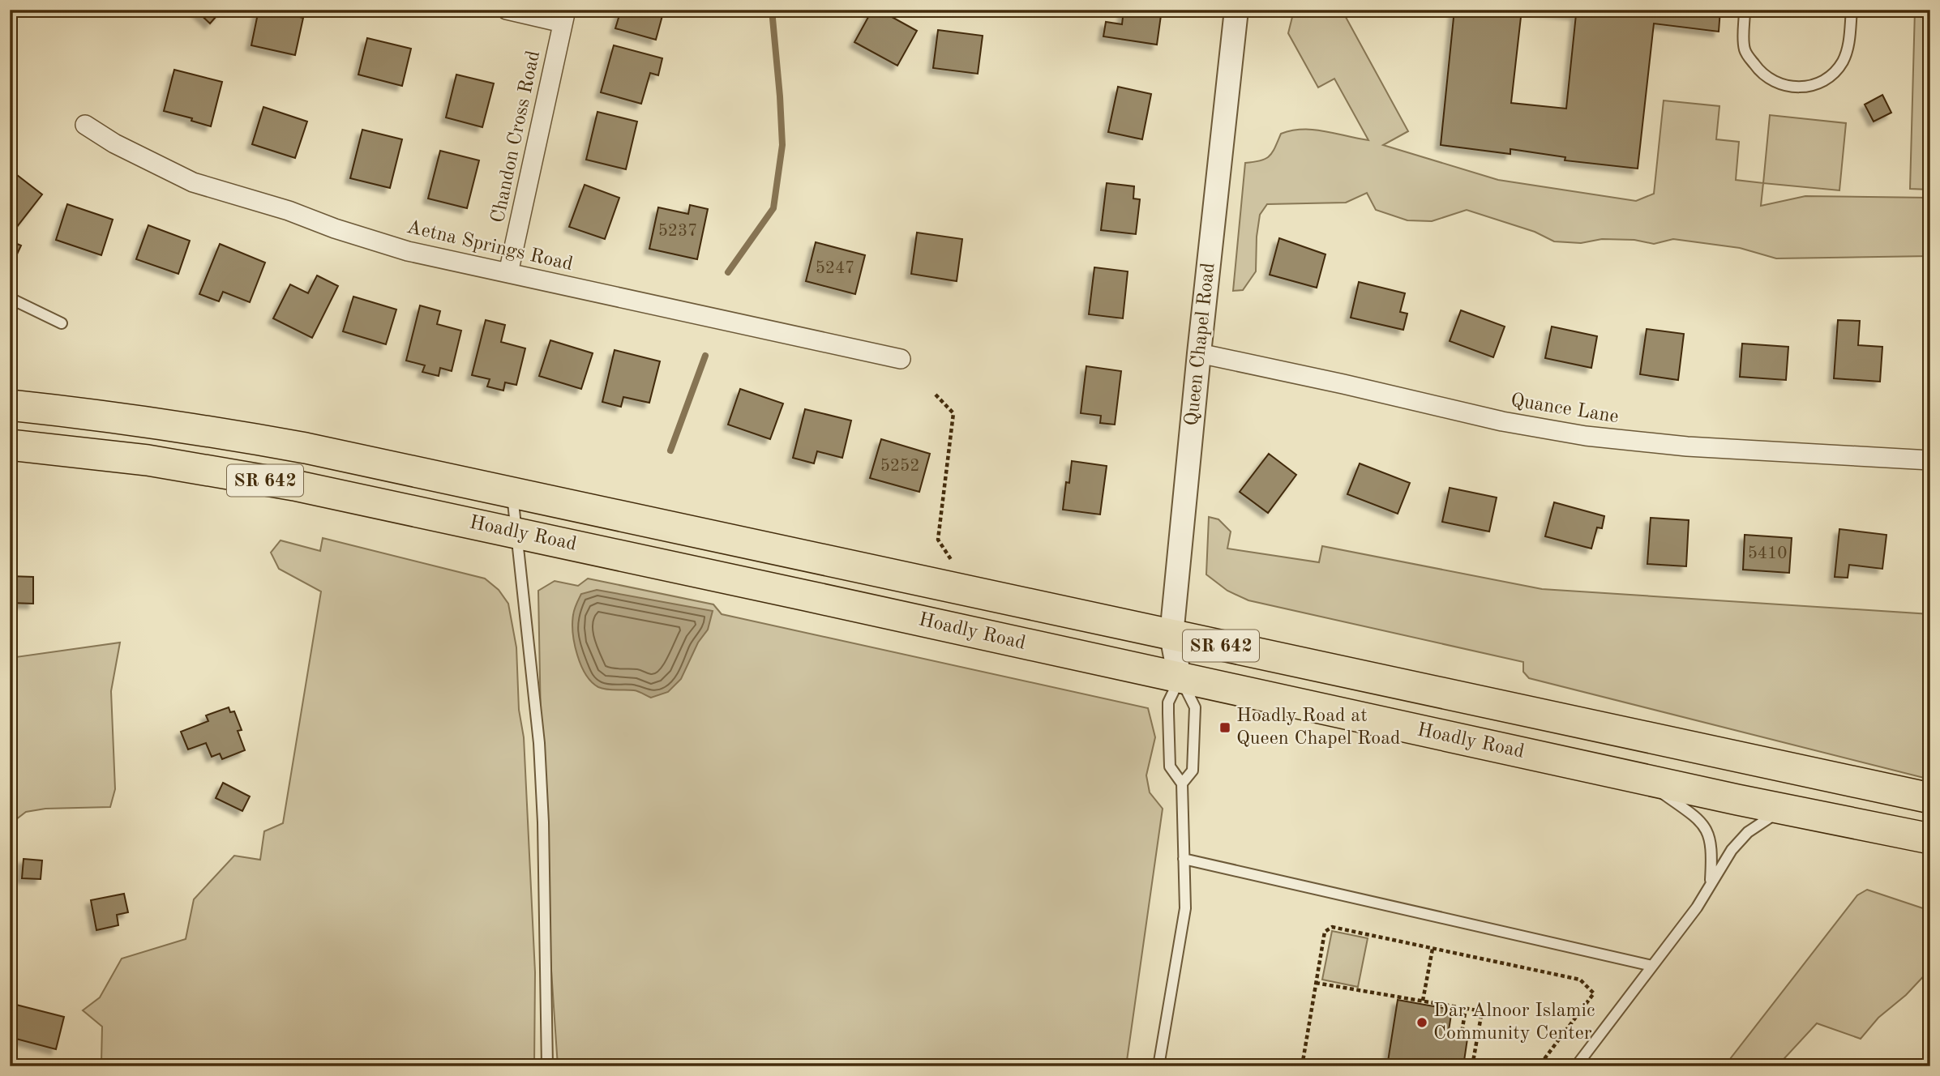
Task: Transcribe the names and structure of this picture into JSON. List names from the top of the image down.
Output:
{
  "streets": {
    "main road": ["SR 642", "Hoadly Road"],
    "street": [
      "Chandon Cross Road",
      "Aetna Springs Road",
      "Queen Chapel Road",
      "Quance Lane"
    ]
  },
  "crossings": [
    ["Chandon Cross Road", "Aetna Springs Road"],
    ["Queen Chapel Road", "Quance Lane"],
    ["Queen Chapel Road", "Hoadly Road"]
  ],
  "places": {
    "transit": ["Hoadly Road at Queen Chapel Road"],
    "other": ["Dar Alnoor Islamic Community Center"]
  },
  "house_numbers": [
    "5237",
    "5247",
    "5252",
    "5410"
  ]
}
